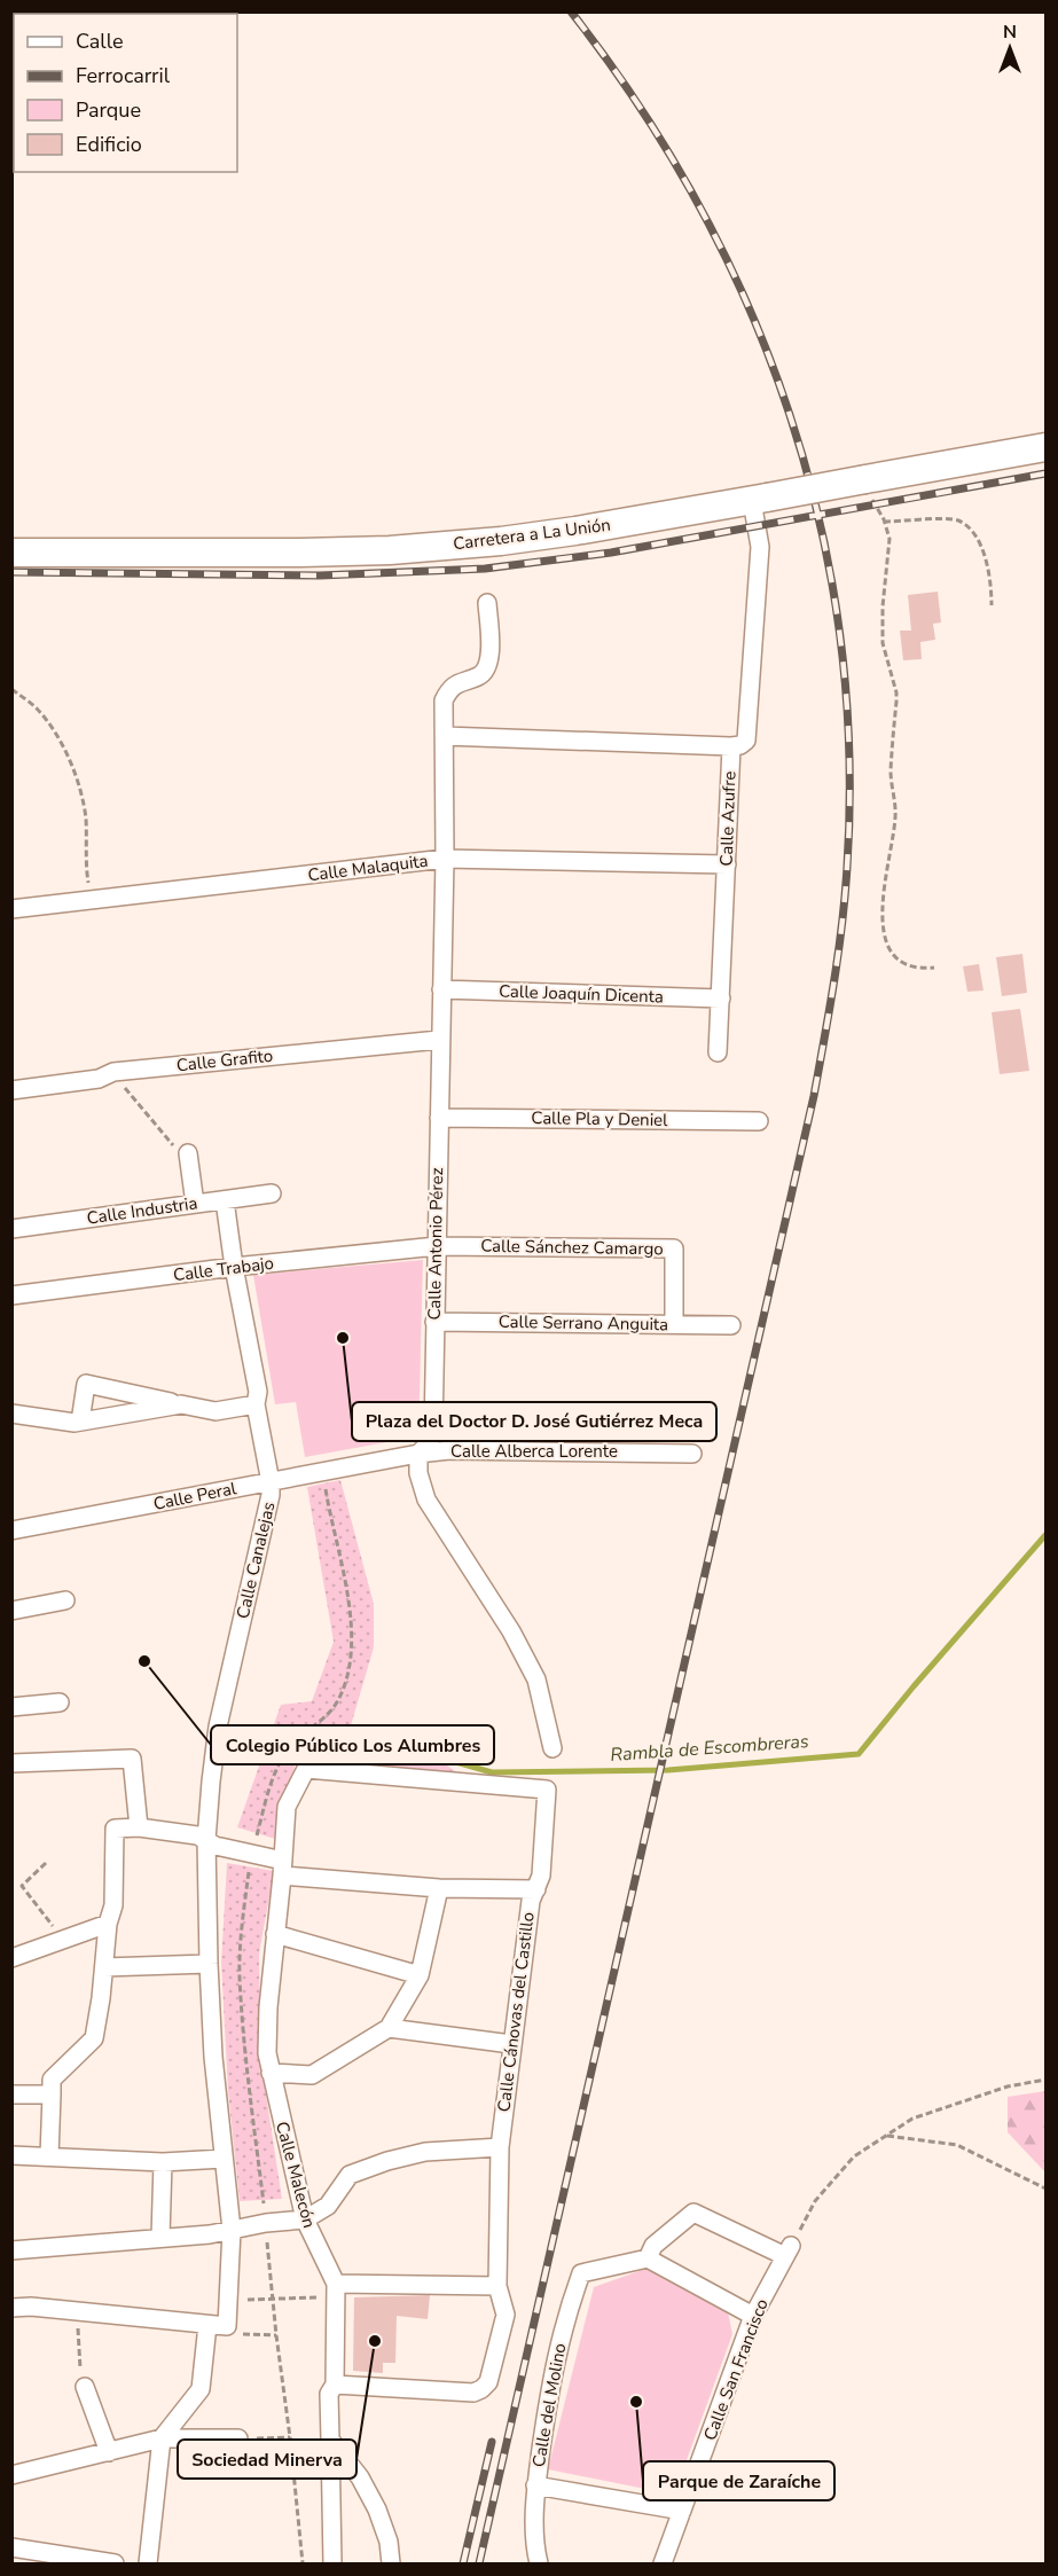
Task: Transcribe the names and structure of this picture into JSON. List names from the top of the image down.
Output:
{
  "streets": {
    "main road": ["Carretera a La Unión"],
    "street": [
      "Calle Azufre",
      "Calle Malaquita",
      "Calle Joaquín Dicenta",
      "Calle Grafito",
      "Calle Pla y Deniel",
      "Calle Industria",
      "Calle Antonio Pérez",
      "Calle Sánchez Camargo",
      "Calle Trabajo",
      "Calle Serrano Anguita",
      "Calle Alberca Lorente",
      "Calle Peral",
      "Calle Canalejas",
      "Calle Cánovas del Castillo",
      "Calle Malecón",
      "Calle San Francisco",
      "Calle del Molino"
    ]
  },
  "crossings": [
    ["Calle Azufre", "Calle Malaquita"],
    ["Calle Azufre", "Calle Joaquín Dicenta"],
    ["Calle Azufre", "Calle Antonio Pérez"],
    ["Calle Malaquita", "Calle Antonio Pérez"],
    ["Calle Joaquín Dicenta", "Calle Antonio Pérez"],
    ["Calle Grafito", "Calle Antonio Pérez"],
    ["Calle Pla y Deniel", "Calle Antonio Pérez"],
    ["Calle Industria", "Calle Canalejas"],
    ["Calle Antonio Pérez", "Calle Sánchez Camargo"],
    ["Calle Antonio Pérez", "Calle Trabajo"],
    ["Calle Antonio Pérez", "Calle Serrano Anguita"],
    ["Calle Antonio Pérez", "Calle Alberca Lorente"],
    ["Calle Antonio Pérez", "Calle Peral"],
    ["Calle Sánchez Camargo", "Calle Trabajo"],
    ["Calle Sánchez Camargo", "Calle Serrano Anguita"],
    ["Calle Trabajo", "Calle Canalejas"],
    ["Calle Alberca Lorente", "Calle Peral"],
    ["Calle Peral", "Calle Canalejas"],
    ["Calle Cánovas del Castillo", "Calle Malecón"]
  ],
  "water": ["Rambla de Escombreras"],
  "places": [
    "Plaza del Doctor D. José Gutiérrez Meca",
    "Colegio Público Los Alumbres",
    "Sociedad Minerva",
    "Parque de Zaraíche"
  ],
  "legend": [
    "Calle",
    "Ferrocarril",
    "Parque",
    "Edificio"
  ],
  "north": "top"
}
